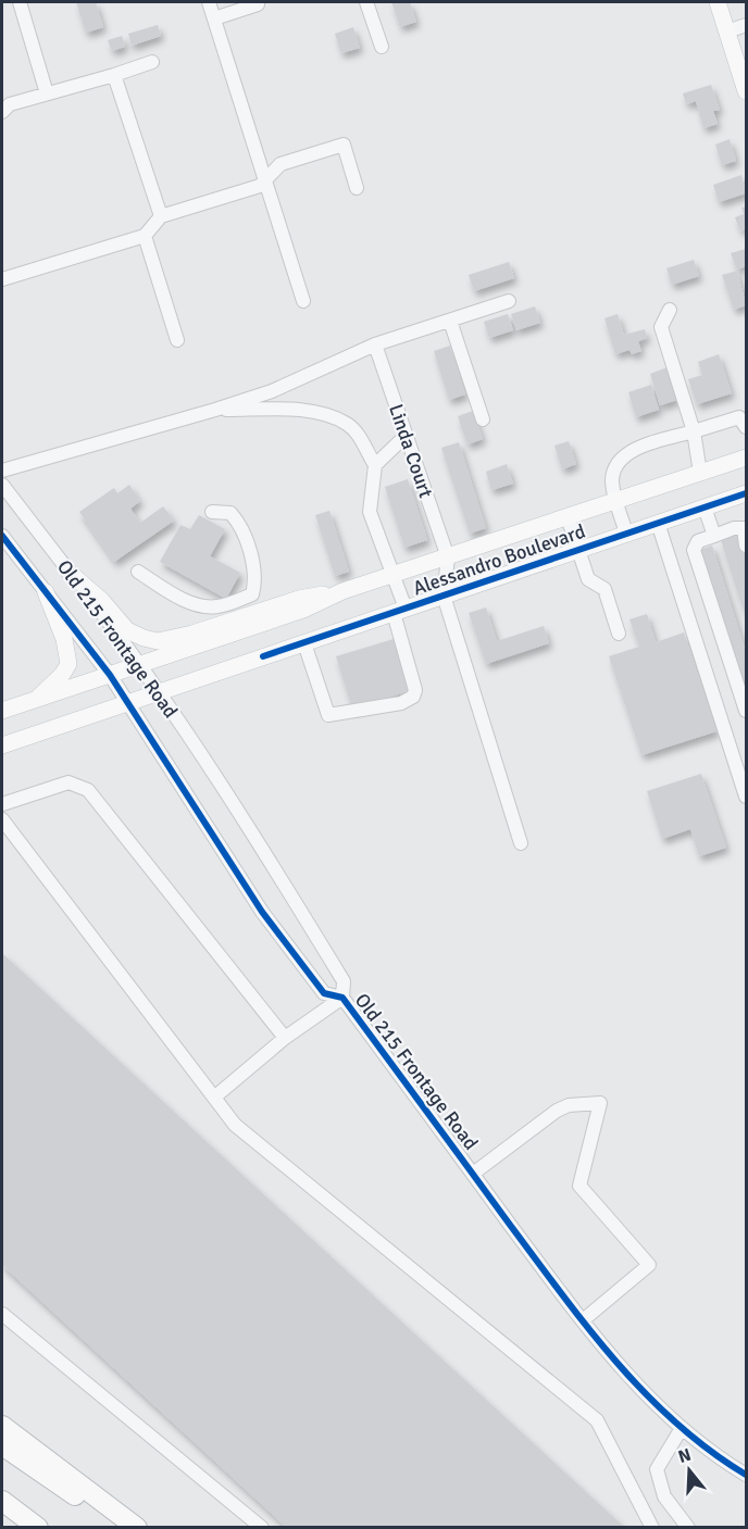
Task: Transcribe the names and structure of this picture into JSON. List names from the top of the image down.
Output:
{
  "streets": {
    "main road": ["Alessandro Boulevard"],
    "street": ["Linda Court", "Old 215 Frontage Road"]
  },
  "crossings": [
    ["Linda Court", "Alessandro Boulevard"],
    ["Alessandro Boulevard", "Old 215 Frontage Road"]
  ],
  "north": "top"
}
